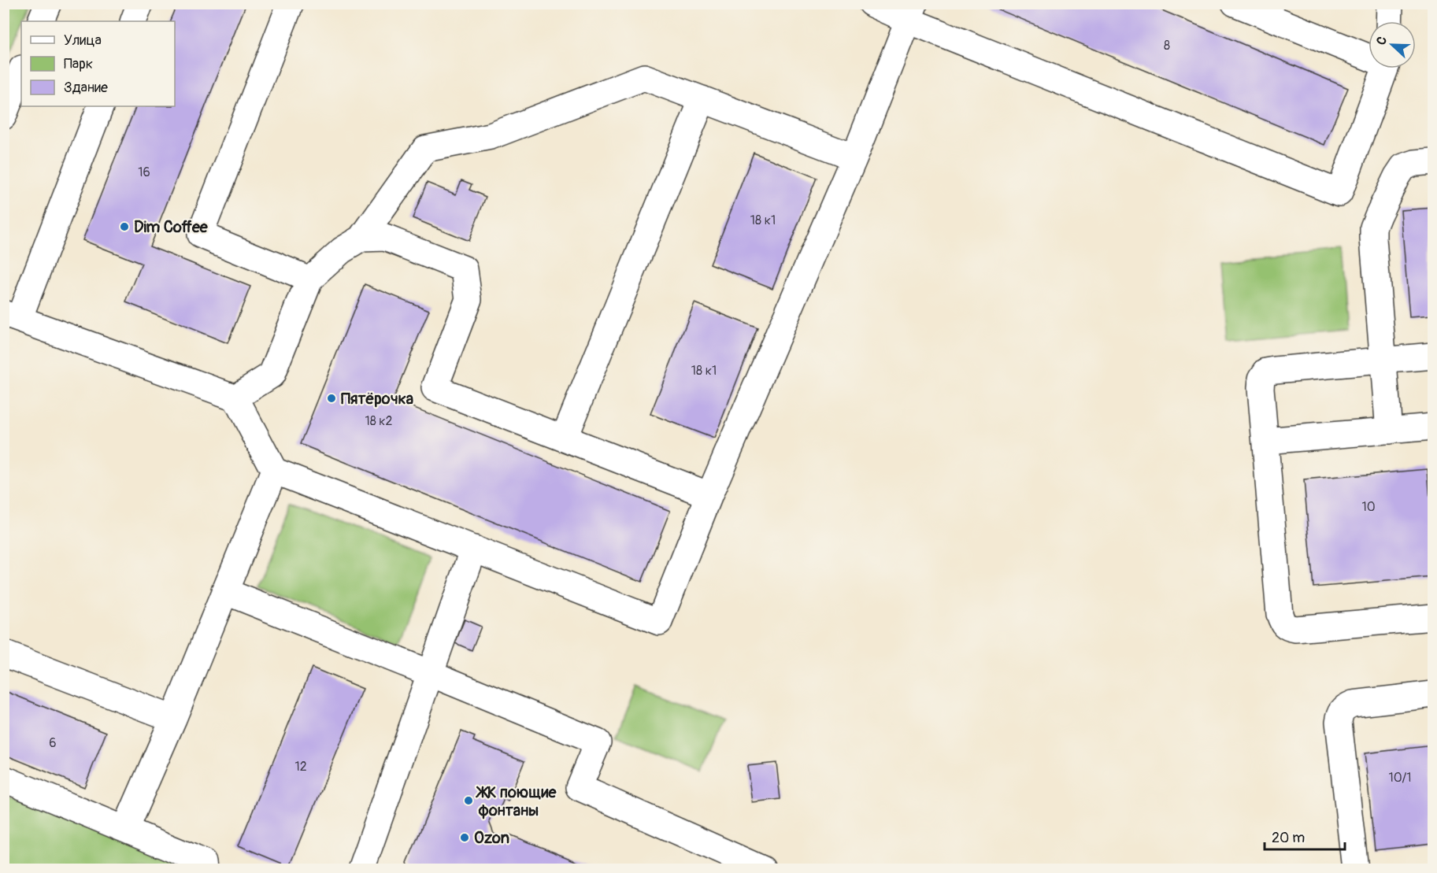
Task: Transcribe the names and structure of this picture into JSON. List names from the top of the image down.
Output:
{
  "places": [
    "Dim Coffee",
    "Пятёрочка",
    "ЖК поющие фонтаны",
    "Ozon"
  ],
  "house_numbers": [
    "8",
    "16",
    "18 к1",
    "18 к1",
    "18 к2",
    "10",
    "6",
    "12",
    "10/1"
  ],
  "legend": ["Улица", "Парк", "Здание"],
  "scale_bar": "20 m",
  "north": "left"
}
